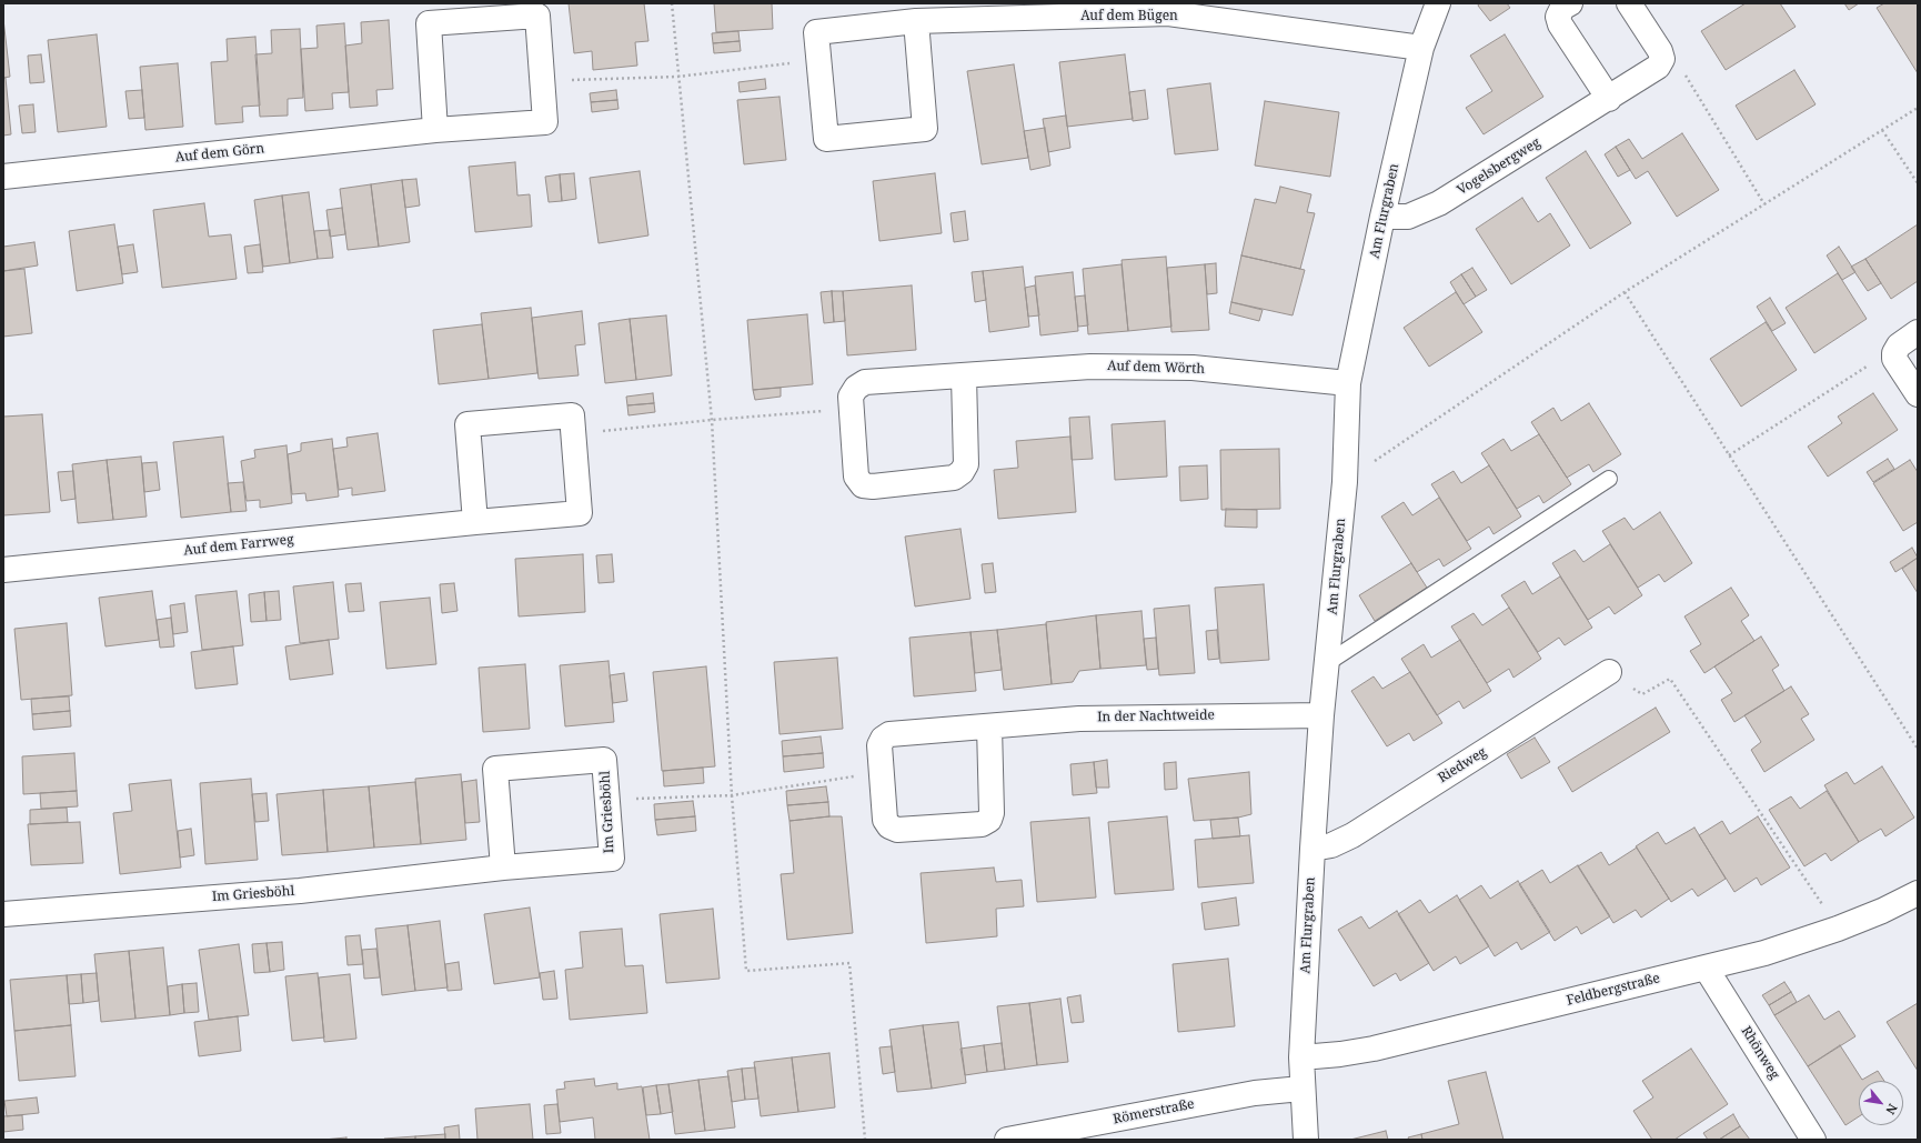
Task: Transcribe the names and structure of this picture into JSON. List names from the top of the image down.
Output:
{
  "streets": {
    "street": [
      "Auf dem Bügen",
      "Auf dem Görn",
      "Vogelsbergweg",
      "Am Flurgraben",
      "Auf dem Wörth",
      "Auf dem Farrweg",
      "In der Nachtweide",
      "Riedweg",
      "Im Griesböhl",
      "Feldbergstraße",
      "Rhönweg",
      "Römerstraße"
    ]
  },
  "crossings": [
    ["Auf dem Bügen", "Am Flurgraben"],
    ["Vogelsbergweg", "Am Flurgraben"],
    ["Am Flurgraben", "Auf dem Wörth"],
    ["Am Flurgraben", "In der Nachtweide"],
    ["Am Flurgraben", "Riedweg"],
    ["Am Flurgraben", "Feldbergstraße"],
    ["Am Flurgraben", "Römerstraße"],
    ["Feldbergstraße", "Rhönweg"]
  ],
  "north": "bottom right"
}
